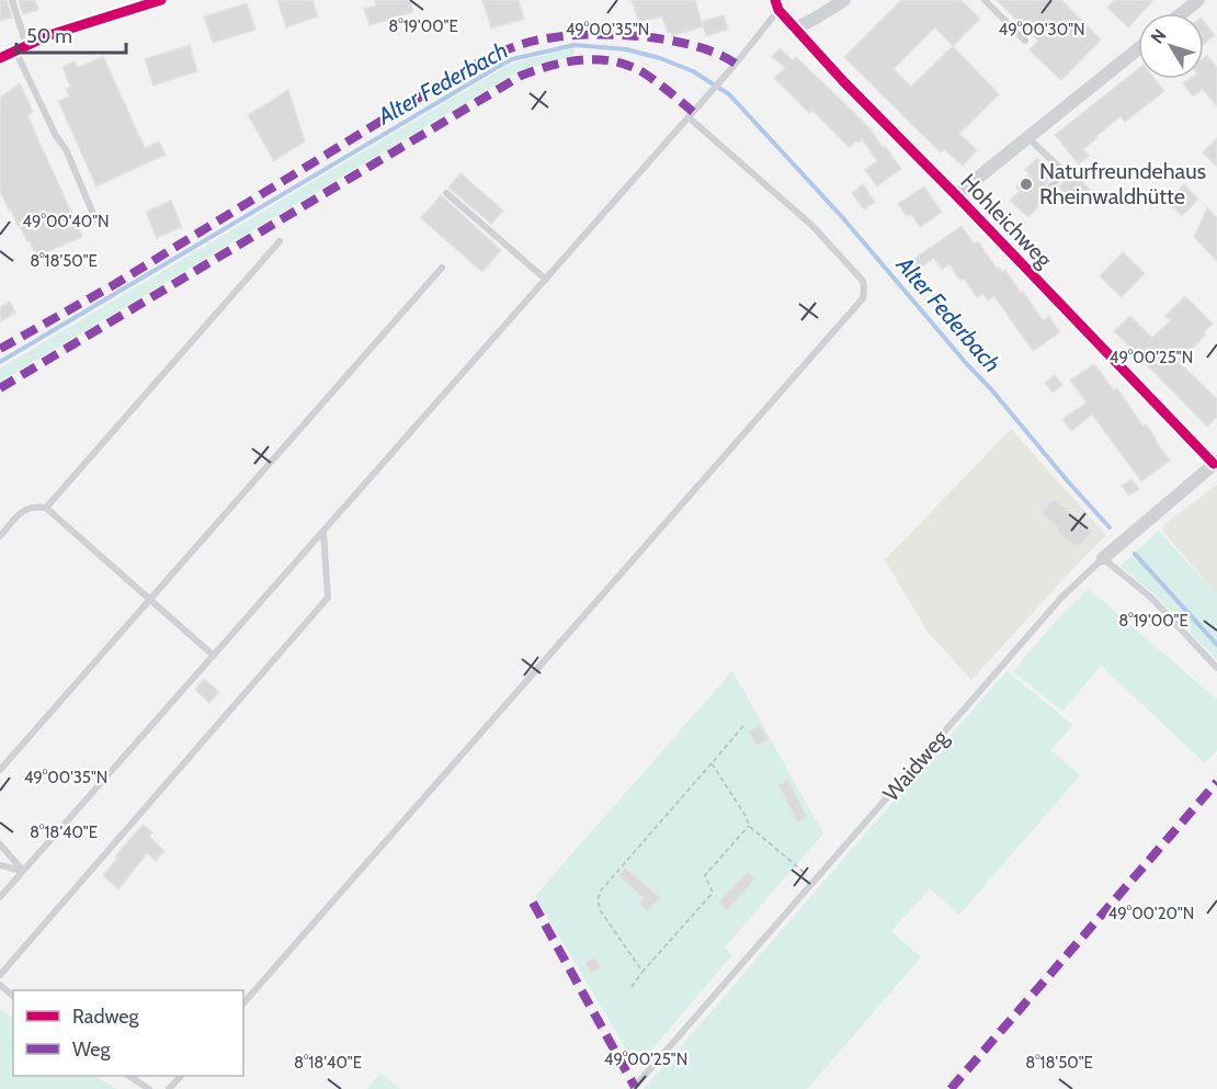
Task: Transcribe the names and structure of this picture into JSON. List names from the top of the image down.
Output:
{
  "streets": {
    "street": ["Hohleichweg", "Waidweg"]
  },
  "crossings": [
    ["Hohleichweg", "Waidweg"]
  ],
  "water": ["Alter Federbach"],
  "places": ["Naturfreundehaus Rheinwaldhütte"],
  "legend": ["Radweg", "Weg"],
  "scale_bar": "50 m",
  "north": "top left",
  "coordinates": [
    "8°19'00\"E",
    "49°00'35\"N",
    "49°00'30\"N",
    "49°00'40\"N",
    "8°18'50\"E",
    "49°00'25\"N",
    "8°18'40\"E",
    "49°00'20\"N"
  ]
}
